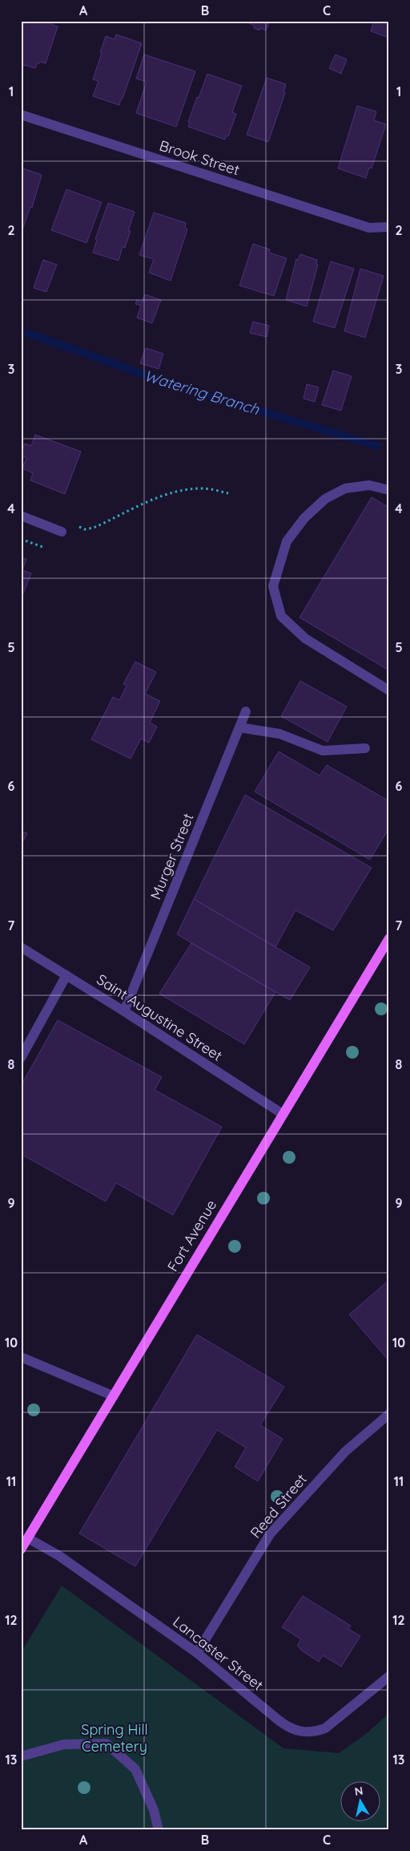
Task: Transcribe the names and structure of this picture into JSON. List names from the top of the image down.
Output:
{
  "streets": {
    "main road": ["Fort Avenue"],
    "street": [
      "Brook Street",
      "Murger Street",
      "Saint Augustine Street",
      "Reed Street",
      "Lancaster Street"
    ]
  },
  "crossings": [
    ["Murger Street", "Saint Augustine Street"],
    ["Saint Augustine Street", "Fort Avenue"],
    ["Fort Avenue", "Lancaster Street"],
    ["Reed Street", "Lancaster Street"]
  ],
  "water": ["Watering Branch"],
  "parks": ["Spring Hill Cemetery"],
  "north": "top",
  "grid": {
    "columns": ["A", "B", "C"],
    "rows": [
      "1",
      "2",
      "3",
      "4",
      "5",
      "6",
      "7",
      "8",
      "9",
      "10",
      "11",
      "12",
      "13"
    ]
  }
}
